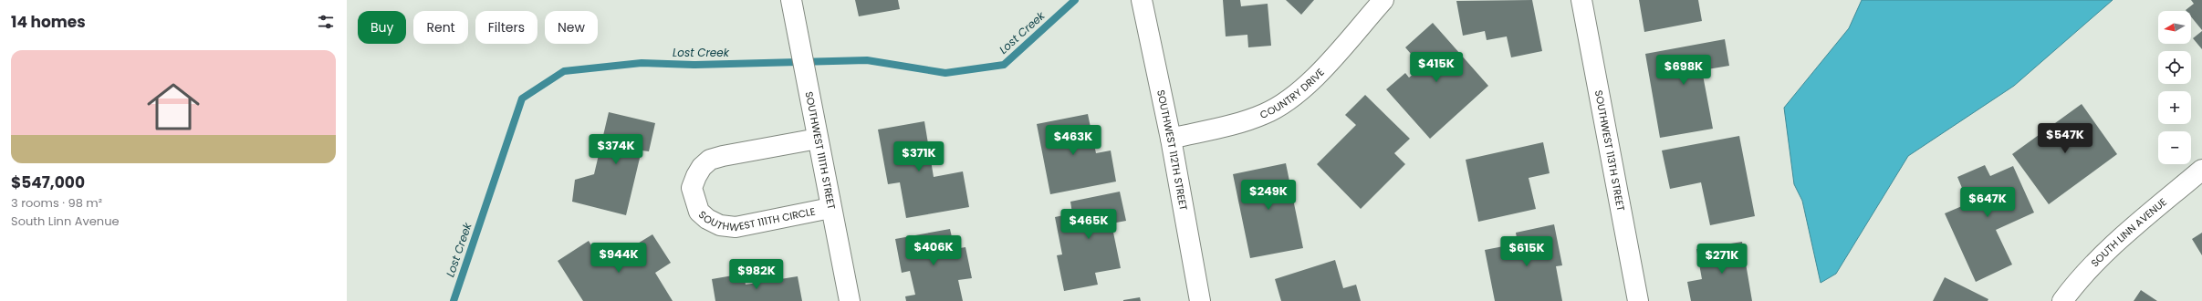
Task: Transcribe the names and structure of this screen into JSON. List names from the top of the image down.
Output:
{
  "streets": {
    "street": [
      "COUNTRY DRIVE",
      "SOUTHWEST 111TH STREET",
      "SOUTHWEST 112TH STREET",
      "SOUTHWEST 113TH STREET",
      "SOUTHWEST 111TH CIRCLE",
      "SOUTH LINN AVENUE"
    ]
  },
  "crossings": [
    ["COUNTRY DRIVE", "SOUTHWEST 112TH STREET"],
    ["SOUTHWEST 111TH STREET", "SOUTHWEST 111TH CIRCLE"]
  ],
  "water": ["Lost Creek"],
  "north": "left",
  "page": {
    "heading": "14 homes",
    "map_buttons": ["+", "−"],
    "chip": [
      "Buy",
      "Rent",
      "Filters",
      "New"
    ],
    "list": [
      {
        "name": "$547,000",
        "note": "3 rooms · 98 m² · South Linn Avenue"
      }
    ],
    "price": [
      "$415K",
      "$698K",
      "$547K",
      "$463K",
      "$374K",
      "$371K",
      "$249K",
      "$647K",
      "$465K",
      "$406K",
      "$615K",
      "$944K",
      "$271K",
      "$982K"
    ]
  }
}
